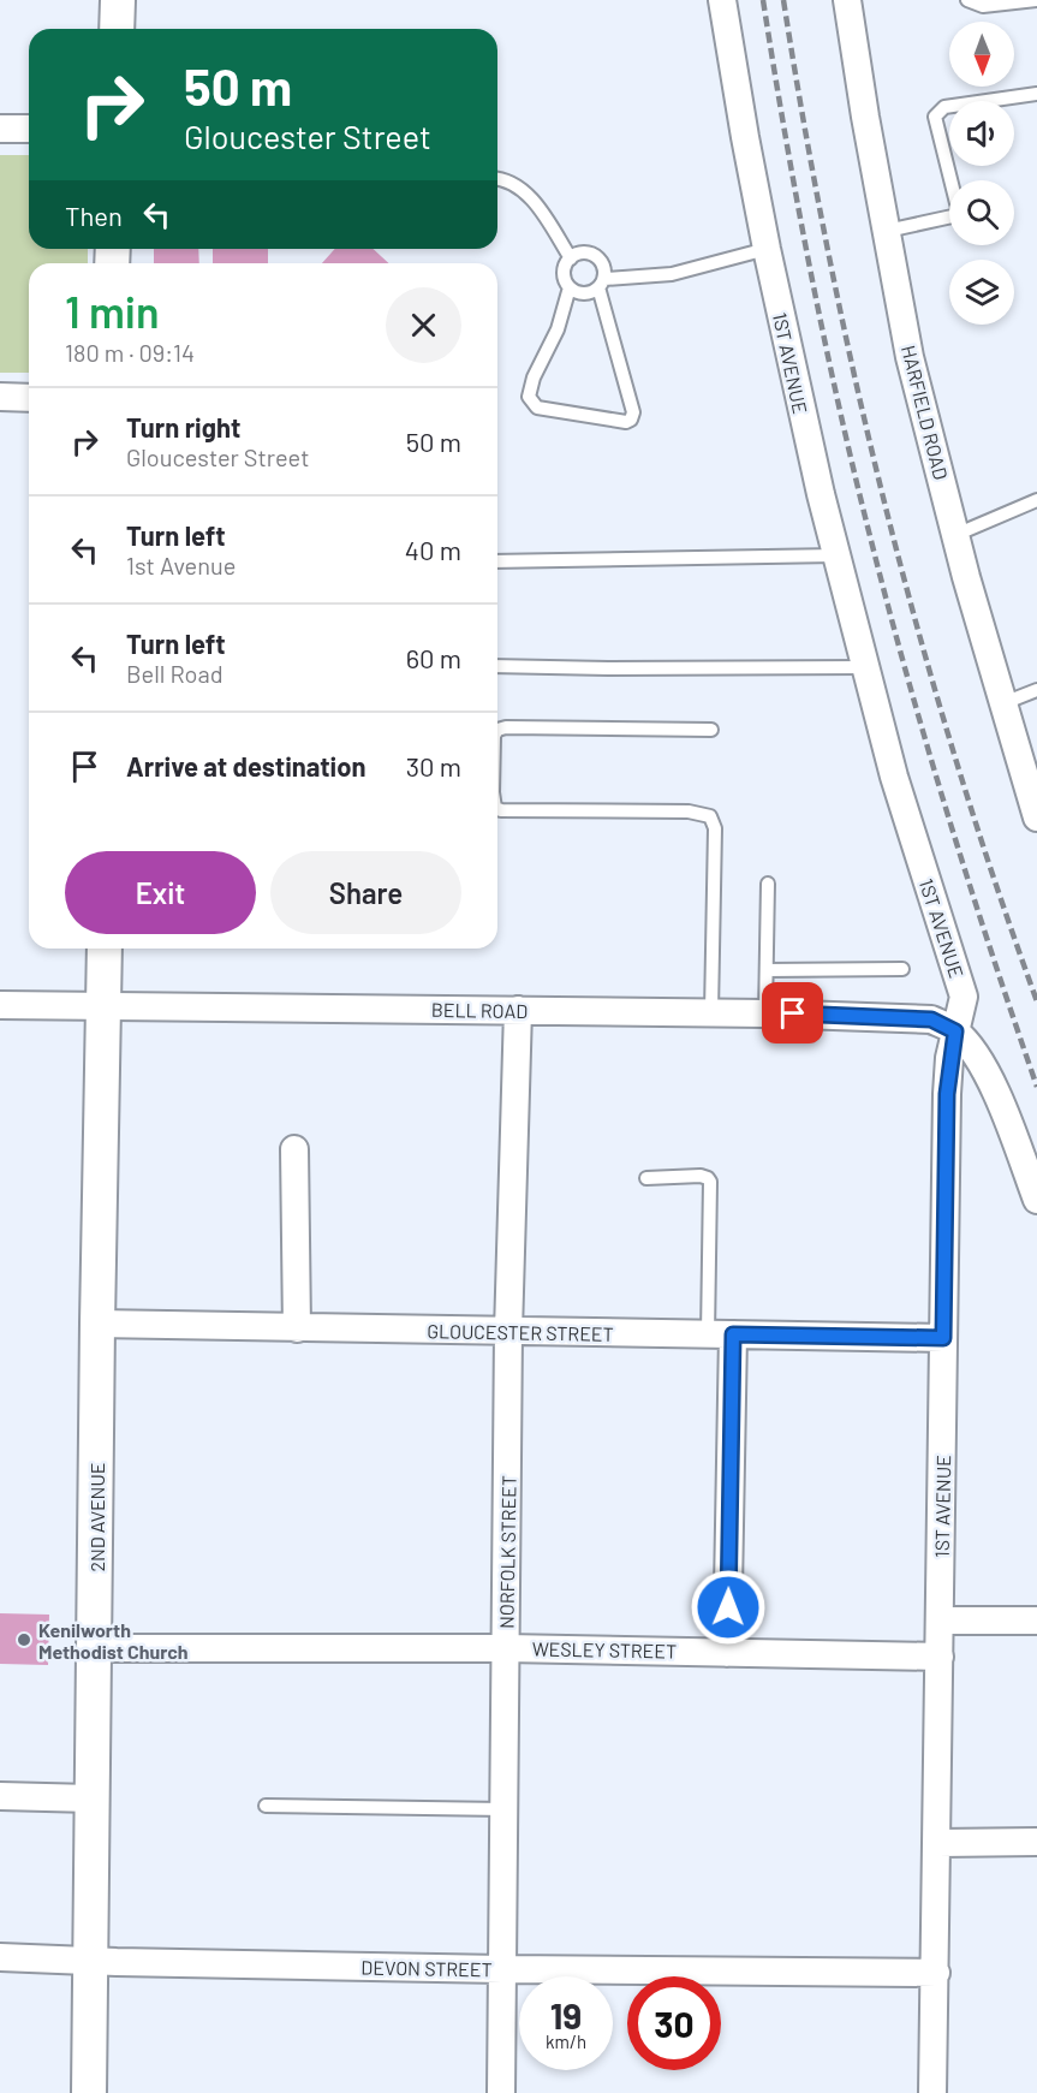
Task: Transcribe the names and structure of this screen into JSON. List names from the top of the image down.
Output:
{
  "streets": {
    "street": [
      "1ST AVENUE",
      "HARFIELD ROAD",
      "BELL ROAD",
      "GLOUCESTER STREET",
      "2ND AVENUE",
      "NORFOLK STREET",
      "WESLEY STREET",
      "DEVON STREET"
    ]
  },
  "crossings": [
    ["1ST AVENUE", "BELL ROAD"],
    ["1ST AVENUE", "GLOUCESTER STREET"],
    ["1ST AVENUE", "WESLEY STREET"],
    ["1ST AVENUE", "DEVON STREET"],
    ["BELL ROAD", "2ND AVENUE"],
    ["BELL ROAD", "NORFOLK STREET"],
    ["GLOUCESTER STREET", "2ND AVENUE"],
    ["GLOUCESTER STREET", "NORFOLK STREET"],
    ["2ND AVENUE", "WESLEY STREET"],
    ["2ND AVENUE", "DEVON STREET"],
    ["NORFOLK STREET", "WESLEY STREET"],
    ["NORFOLK STREET", "DEVON STREET"]
  ],
  "places": ["Kenilworth Methodist Church"],
  "north": "bottom",
  "page": {
    "turn": ["50 m", "Gloucester Street"],
    "then": "Then",
    "heading": ["1 min", "180 m · 09:14"],
    "list": [
      {
        "name": "Turn right",
        "note": "Gloucester Street",
        "value": "50 m"
      },
      {
        "name": "Turn left",
        "note": "1st Avenue",
        "value": "40 m"
      },
      {
        "name": "Turn left",
        "note": "Bell Road",
        "value": "60 m"
      },
      {
        "name": "Arrive at destination",
        "value": "30 m"
      }
    ],
    "buttons": ["Exit", "Share"],
    "speed": "19 km/h",
    "limit": "30"
  }
}
